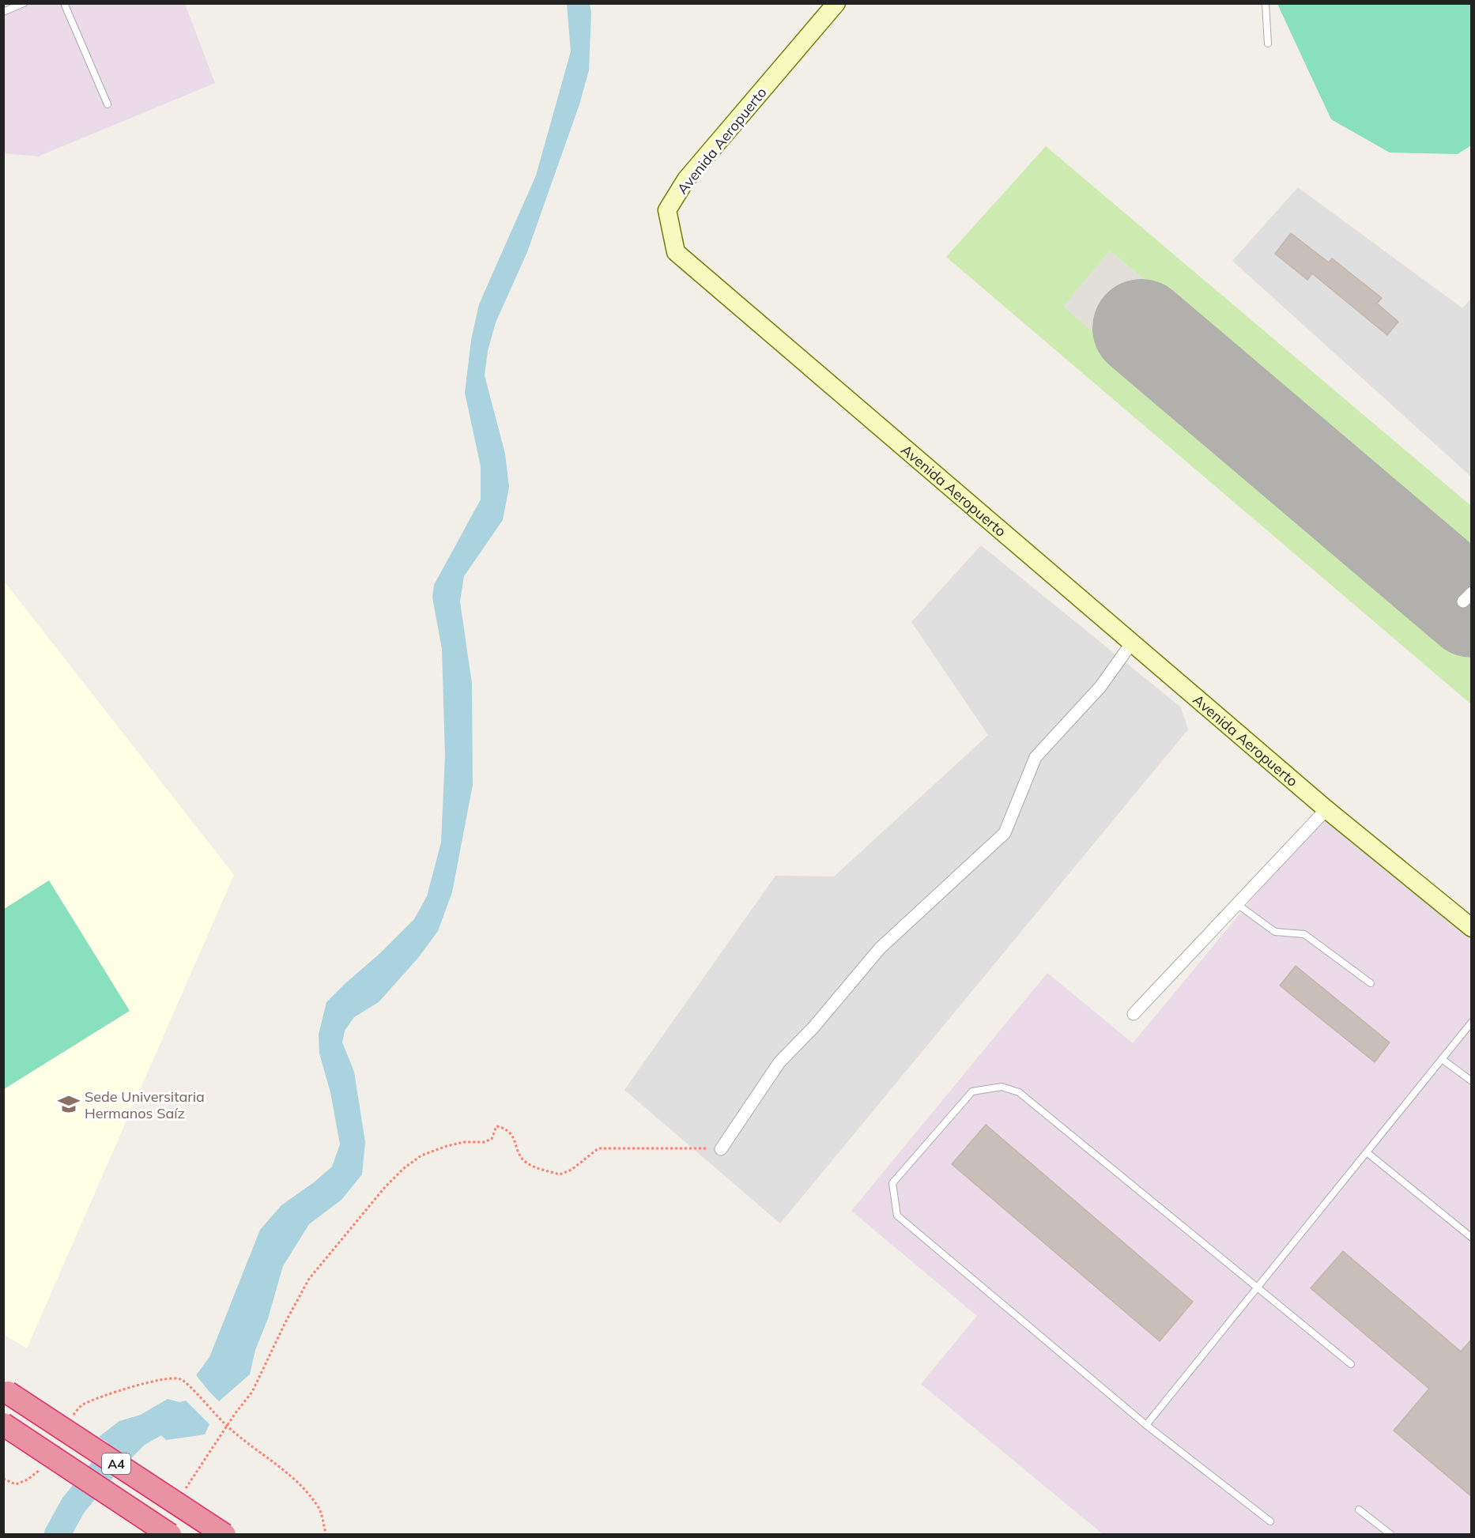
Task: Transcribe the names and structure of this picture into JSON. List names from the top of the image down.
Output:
{
  "streets": {
    "highway": ["A4"],
    "street": ["Avenida Aeropuerto"]
  },
  "places": {
    "school or university": ["Sede Universitaria Hermanos Saíz"]
  }
}
